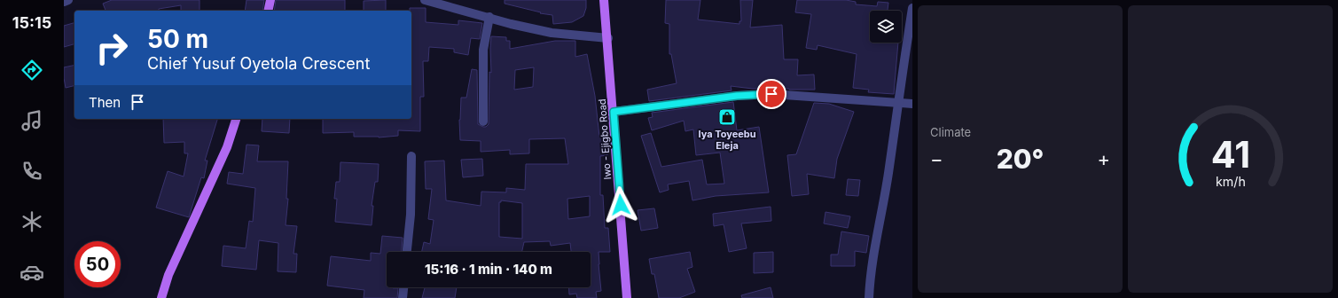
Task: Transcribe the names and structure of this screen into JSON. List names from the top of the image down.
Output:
{
  "streets": {
    "main road": ["Iwo - Ejigbo Road"]
  },
  "places": {
    "shop": ["Iya Toyeebu Eleja"]
  },
  "page": {
    "tabs": "15:15",
    "tile": "Climate",
    "turn": ["50 m", "Chief Yusuf Oyetola Crescent"],
    "then": "Then",
    "heat": ["−", "20°", "+"],
    "limit": "50",
    "trip": "15:16 · 1 min · 140 m",
    "gauge": ["41", "km/h"]
  }
}
